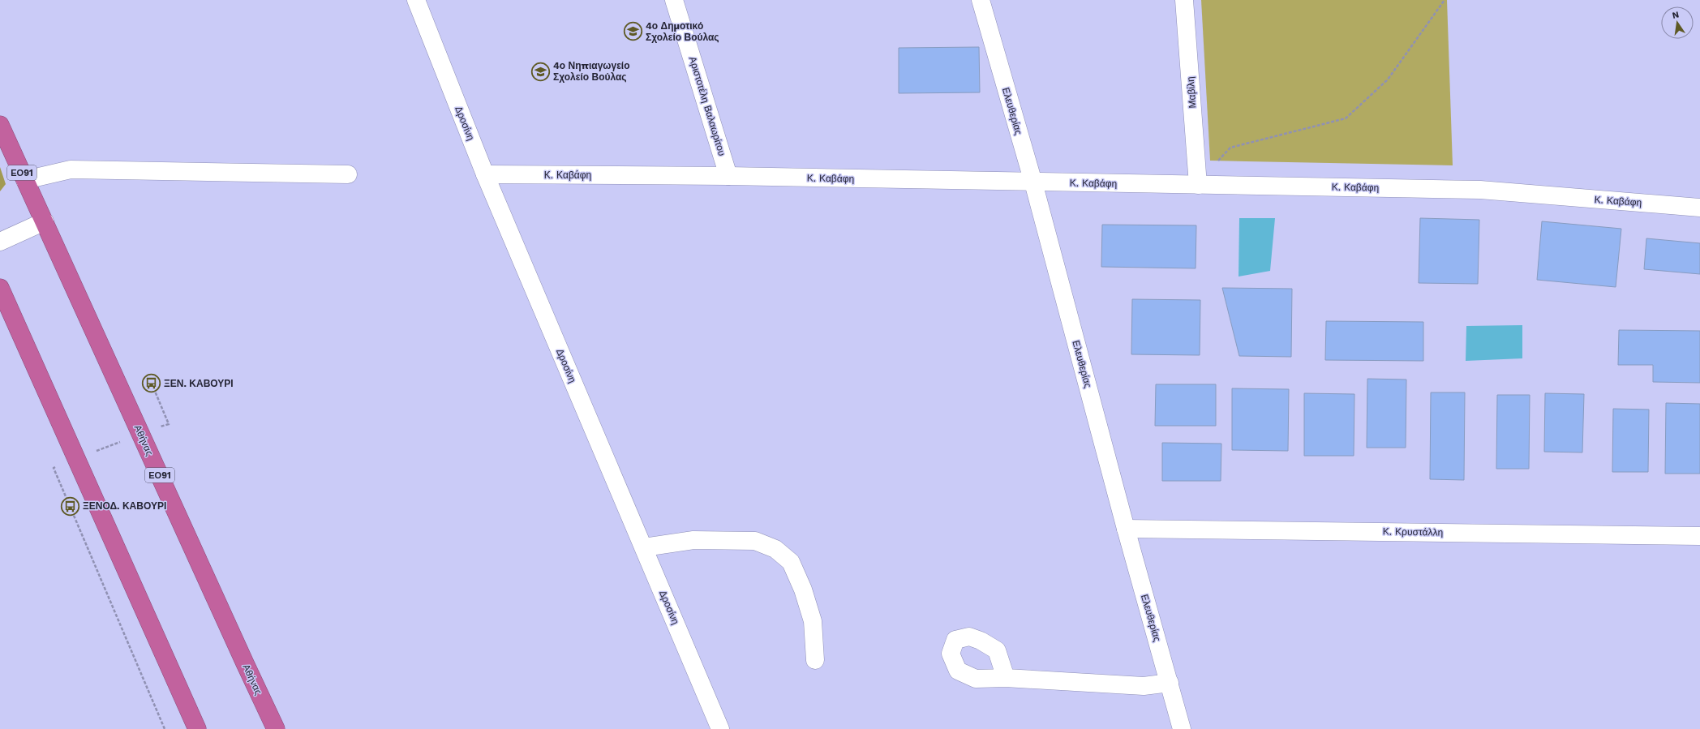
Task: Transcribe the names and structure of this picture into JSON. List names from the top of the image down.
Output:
{
  "streets": {
    "highway": ["ΕΟ91", "Αθήνας"],
    "street": [
      "Μαβίλη",
      "Αριστοτέλη Βαλαωρίτου",
      "Ελευθερίας",
      "Δροσίνη",
      "Κ. Καβάφη",
      "Κ. Κρυστάλλη"
    ]
  },
  "crossings": [
    ["Μαβίλη", "Κ. Καβάφη"],
    ["Αριστοτέλη Βαλαωρίτου", "Κ. Καβάφη"],
    ["Ελευθερίας", "Κ. Καβάφη"],
    ["Ελευθερίας", "Κ. Κρυστάλλη"],
    ["Δροσίνη", "Κ. Καβάφη"],
    ["ΕΟ91", "Αθήνας"]
  ],
  "places": {
    "school or university": ["4ο Δημοτικό Σχολείο Βούλας", "4ο Νηπιαγωγείο Σχολείο Βούλας"],
    "bus stop": ["ΞΕΝ. ΚΑΒΟΥΡΙ", "ΞΕΝΟΔ. ΚΑΒΟΥΡΙ"]
  },
  "north": "top"
}
